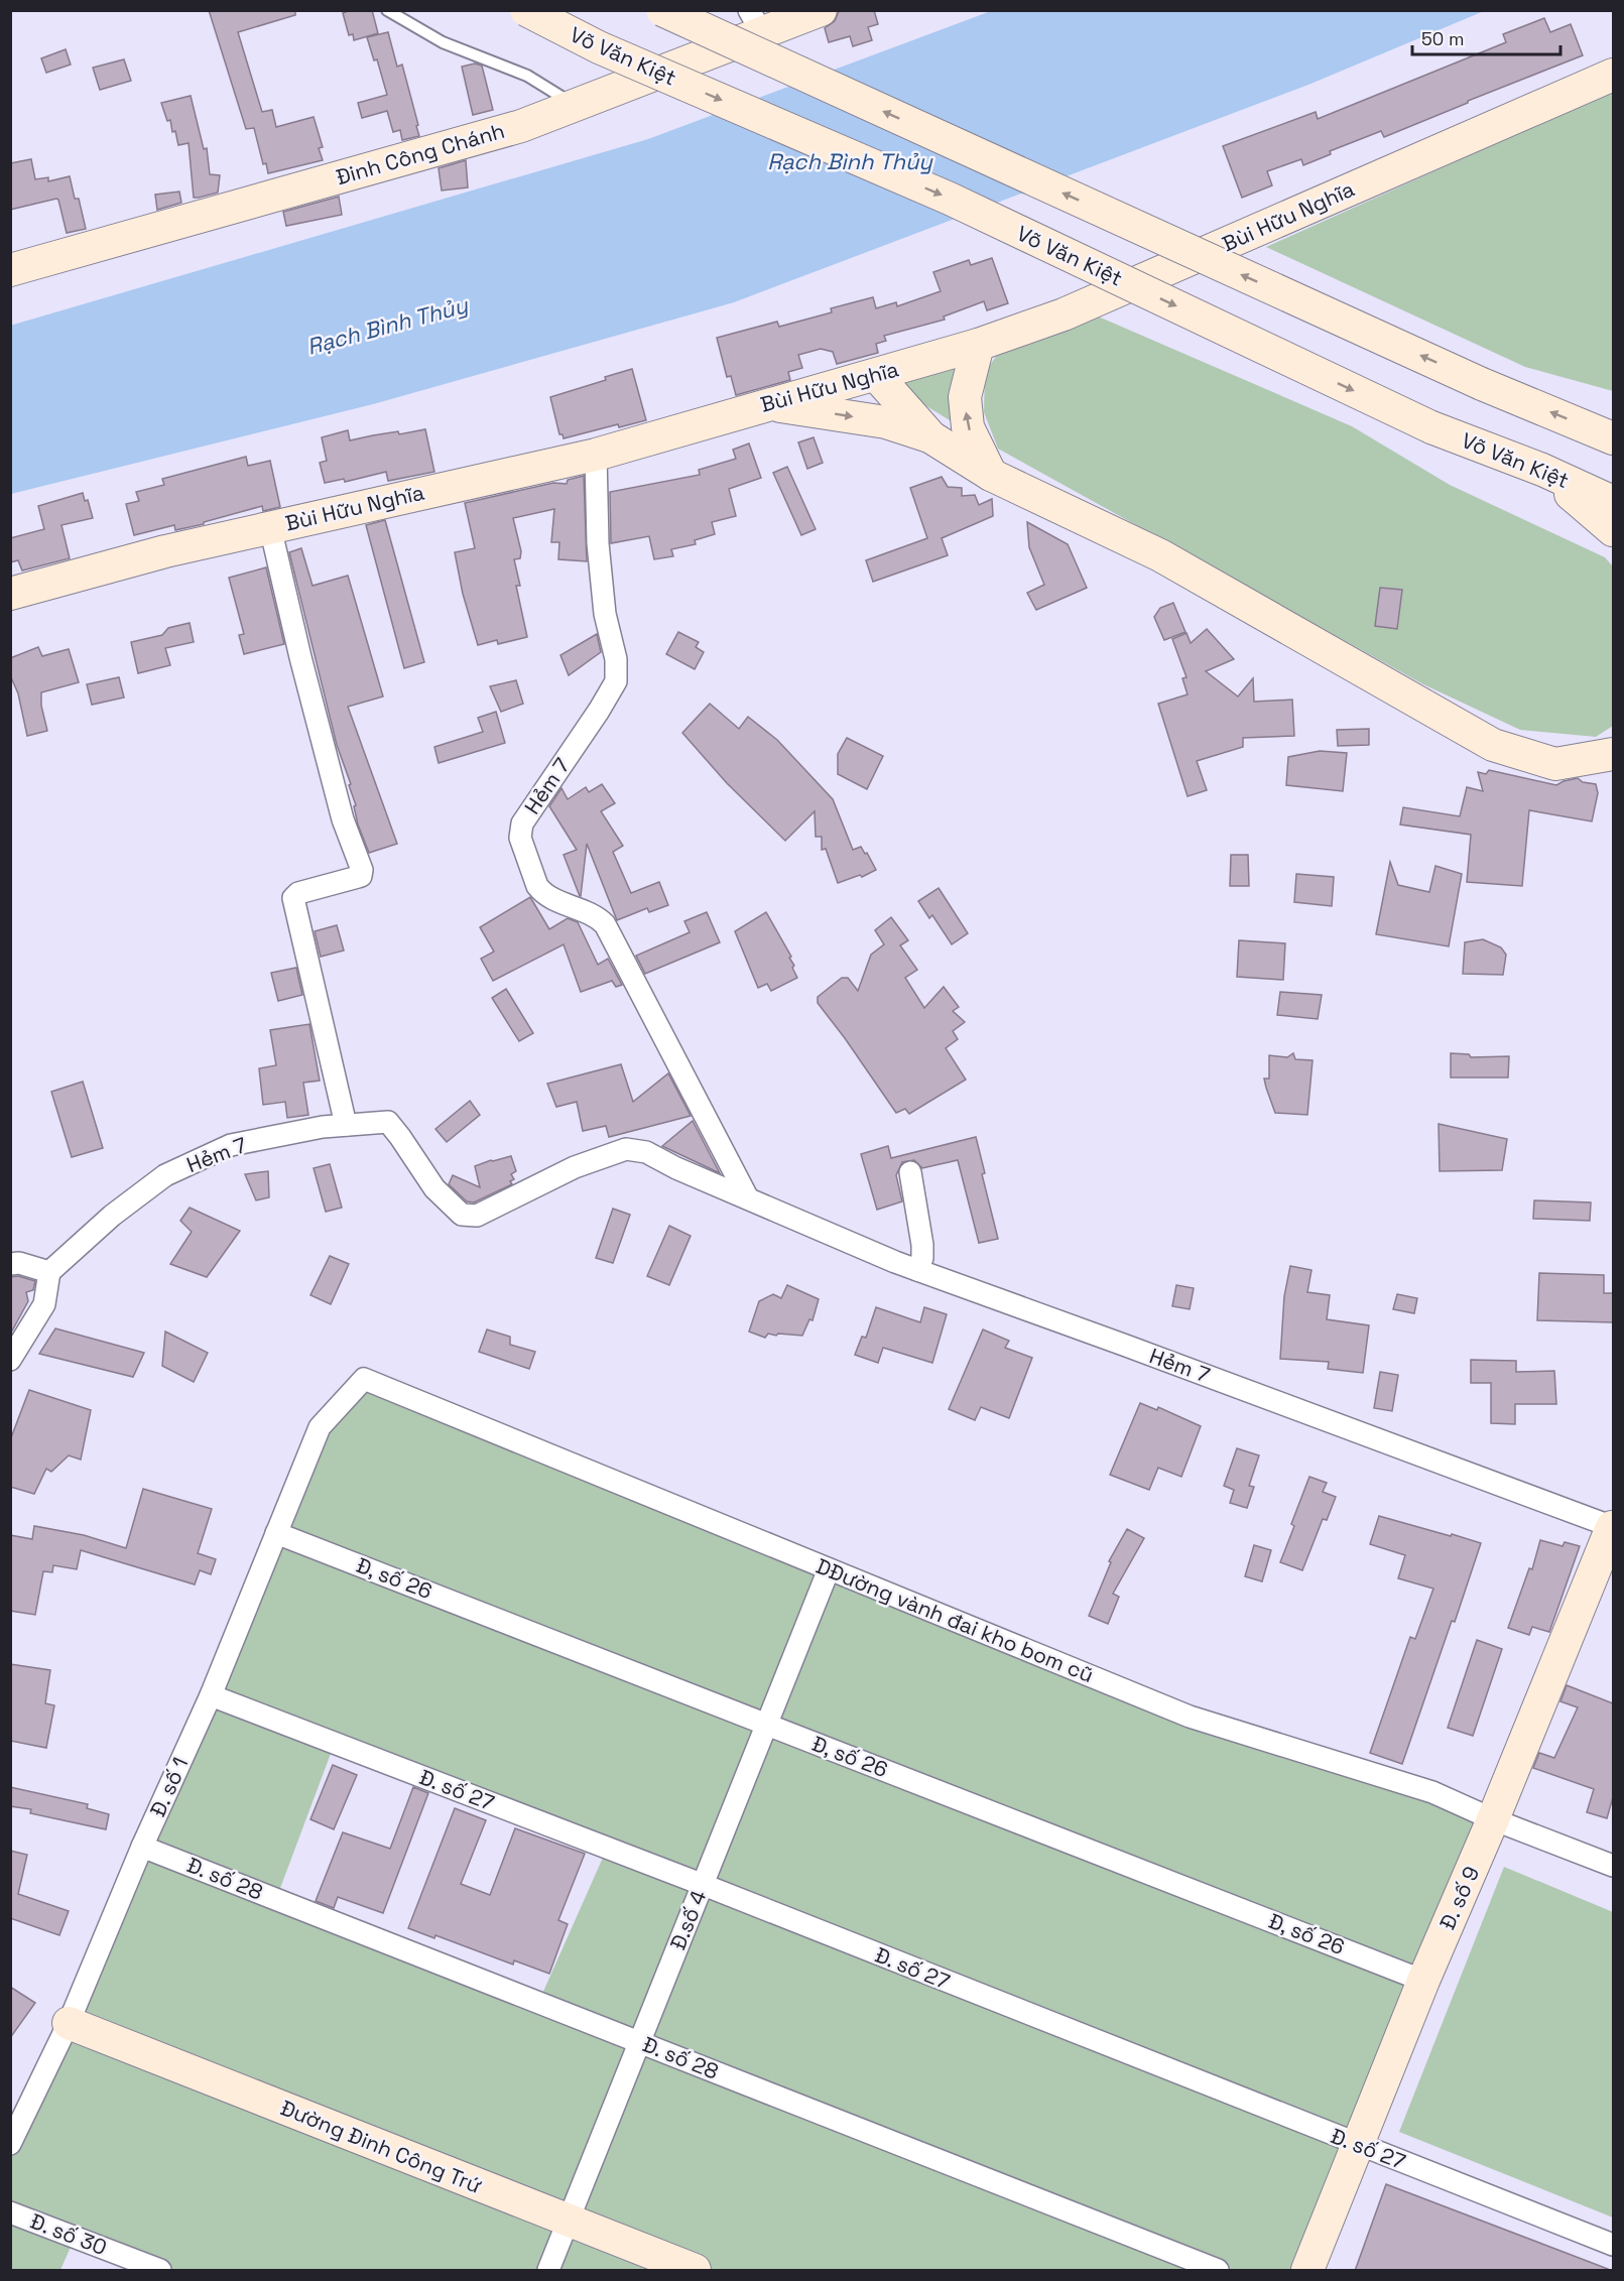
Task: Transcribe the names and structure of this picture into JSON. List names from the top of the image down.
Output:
{
  "streets": {
    "main road": [
      "Võ Văn Kiệt",
      "Đinh Công Chánh",
      "Bùi Hữu Nghĩa",
      "Đ. số 9",
      "Đường Đinh Công Trứ"
    ],
    "street": [
      "Hẻm 7",
      "Đ, số 26",
      "DĐường vành đai kho bom cũ",
      "Đ. số 1",
      "Đ. số 27",
      "Đ. số 28",
      "Đ.số 4",
      "Đ. số 30"
    ]
  },
  "crossings": [
    ["Bùi Hữu Nghĩa", "Hẻm 7"],
    ["Hẻm 7", "Đ. số 9"],
    ["Đ, số 26", "Đ. số 1"],
    ["Đ, số 26", "Đ. số 9"],
    ["Đ, số 26", "Đ.số 4"],
    ["DĐường vành đai kho bom cũ", "Đ. số 1"],
    ["DĐường vành đai kho bom cũ", "Đ. số 9"],
    ["DĐường vành đai kho bom cũ", "Đ.số 4"],
    ["Đ. số 1", "Đ. số 27"],
    ["Đ. số 1", "Đ. số 28"],
    ["Đ. số 1", "Đường Đinh Công Trứ"],
    ["Đ. số 27", "Đ. số 9"],
    ["Đ. số 27", "Đ.số 4"],
    ["Đ. số 28", "Đ.số 4"],
    ["Đ.số 4", "Đường Đinh Công Trứ"]
  ],
  "water": ["Rạch Bình Thủy"],
  "scale_bar": "50 m"
}
